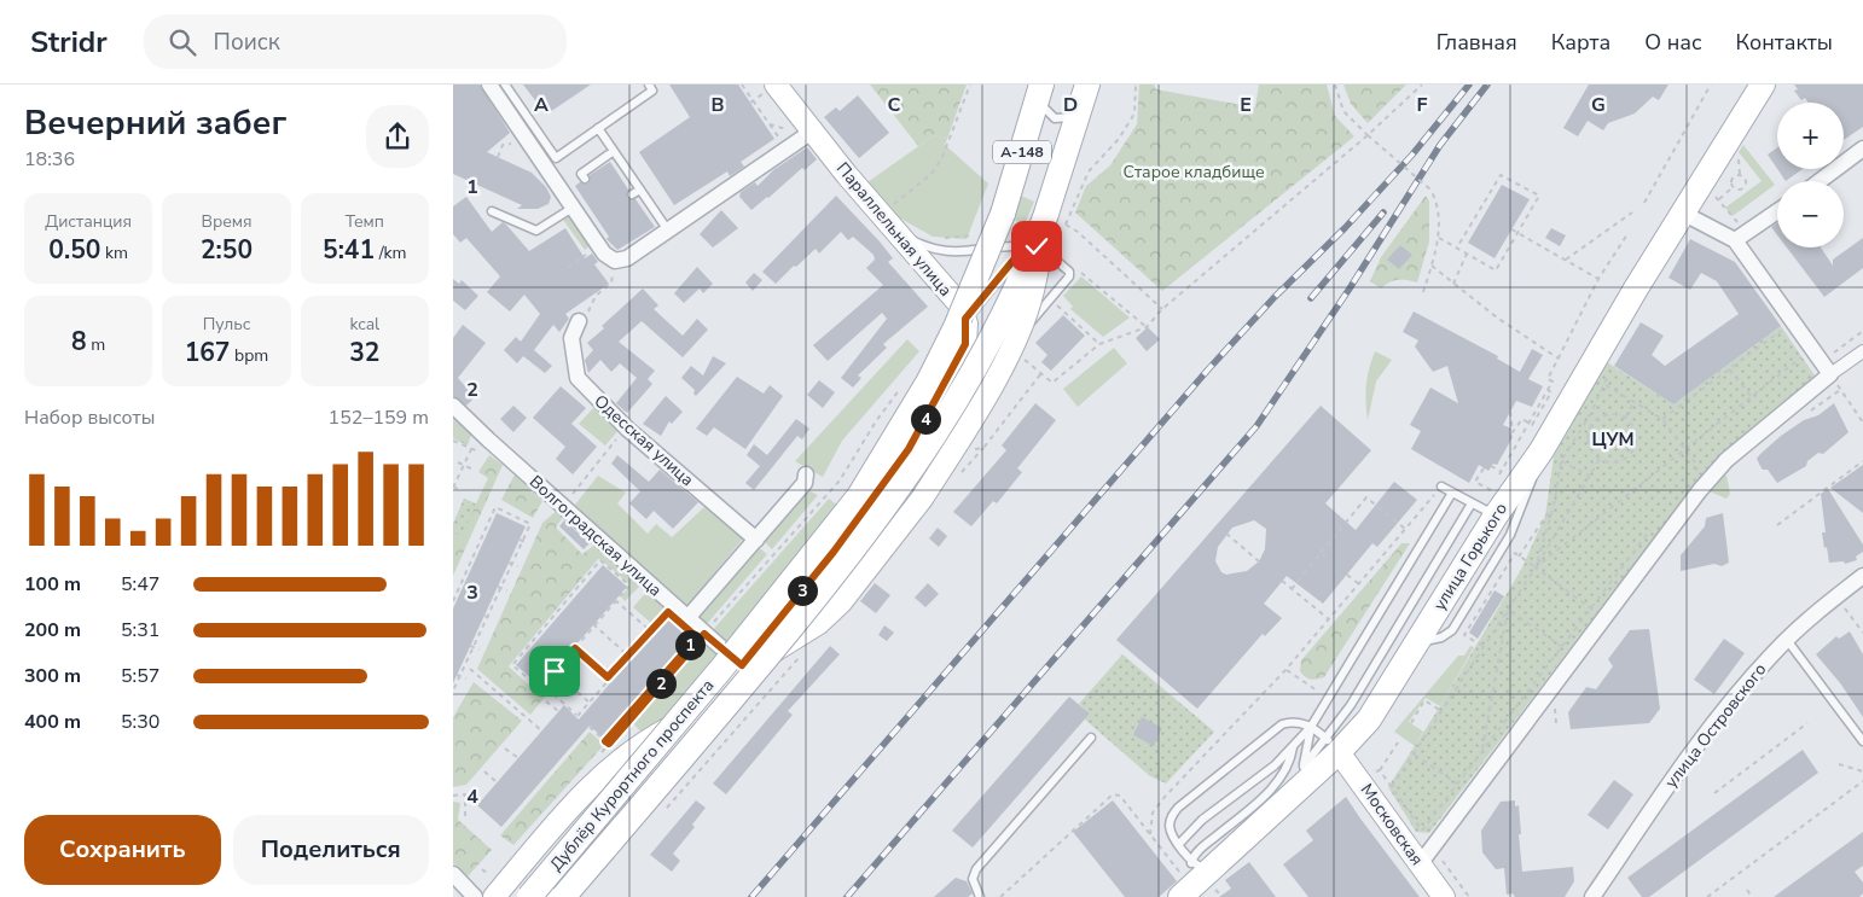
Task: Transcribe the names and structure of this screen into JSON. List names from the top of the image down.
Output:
{
  "streets": {
    "main road": [
      "А-148",
      "Параллельная улица",
      "улица Горького",
      "Дублёр Курортного проспекта",
      "Московская"
    ],
    "street": ["Одесская улица", "Волгоградская улица", "улица Островского"]
  },
  "crossings": [
    ["А-148", "Волгоградская улица"],
    ["А-148", "Дублёр Курортного проспекта"],
    ["улица Горького", "Московская"]
  ],
  "districts": ["ЦУМ"],
  "parks": ["Старое кладбище"],
  "page": {
    "header": "Stridr",
    "search": "Поиск",
    "nav": [
      "Главная",
      "Карта",
      "О нас",
      "Контакты"
    ],
    "heading": ["Вечерний забег", "18:36"],
    "map_buttons": ["+", "−"],
    "stats": [
      ["Дистанция", "0.50 km"],
      ["Время", "2:50"],
      ["Темп", "5:41 /km"],
      ["8 m"],
      ["Пульс", "167 bpm"],
      ["kcal", "32"]
    ],
    "chart": ["Набор высоты", "152–159 m"],
    "pins": [
      "4",
      "3",
      "1",
      "2"
    ],
    "list": [
      {
        "name": "100 m",
        "note": "5:47"
      },
      {
        "name": "200 m",
        "note": "5:31"
      },
      {
        "name": "300 m",
        "note": "5:57"
      },
      {
        "name": "400 m",
        "note": "5:30"
      }
    ],
    "buttons": ["Сохранить", "Поделиться"]
  },
  "grid": {
    "columns": [
      "A",
      "B",
      "C",
      "D",
      "E",
      "F",
      "G"
    ],
    "rows": [
      "1",
      "2",
      "3",
      "4"
    ]
  }
}
